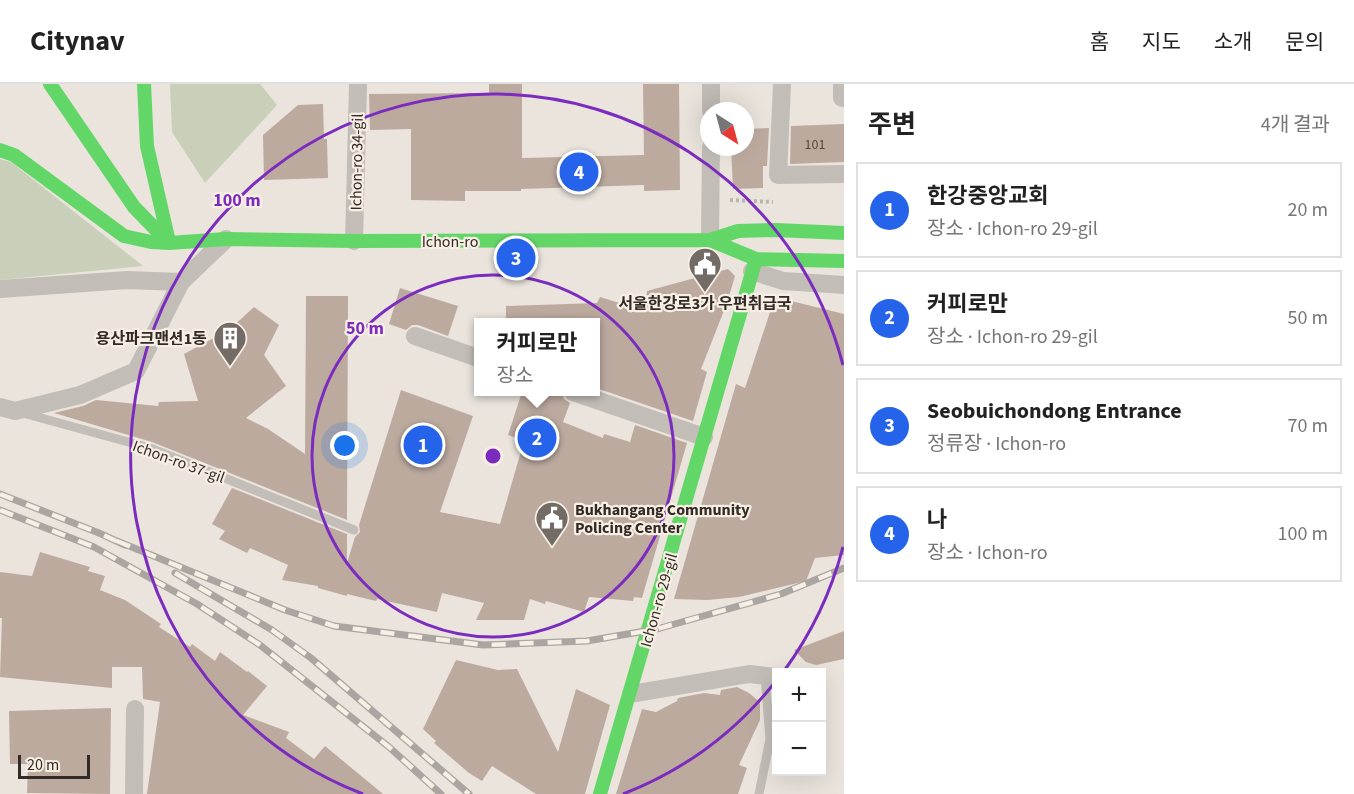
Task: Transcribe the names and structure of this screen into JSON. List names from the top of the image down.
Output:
{
  "streets": {
    "street": ["Ichon-ro 34-gil", "Ichon-ro", "Ichon-ro 29-gil"],
    "lane": ["Ichon-ro 37-gil"]
  },
  "crossings": [
    ["Ichon-ro 34-gil", "Ichon-ro"],
    ["Ichon-ro", "Ichon-ro 29-gil"]
  ],
  "places": {
    "public building": ["서울한강로3가 우편취급국", "Bukhangang Community Policing Center"],
    "building": ["용산파크맨션1동"]
  },
  "house_numbers": ["101"],
  "scale_bar": "20 m",
  "north": "bottom right",
  "page": {
    "header": "Citynav",
    "nav": [
      "홈",
      "지도",
      "소개",
      "문의"
    ],
    "heading": ["주변", "4개 결과"],
    "pins": [
      "4",
      "3",
      "2",
      "1"
    ],
    "list": [
      {
        "mark": "1",
        "name": "한강중앙교회",
        "note": "장소 · Ichon-ro 29-gil",
        "value": "20 m"
      },
      {
        "mark": "2",
        "name": "커피로만",
        "note": "장소 · Ichon-ro 29-gil",
        "value": "50 m"
      },
      {
        "mark": "3",
        "name": "Seobuichondong Entrance",
        "note": "정류장 · Ichon-ro",
        "value": "70 m"
      },
      {
        "mark": "4",
        "name": "나",
        "note": "장소 · Ichon-ro",
        "value": "100 m"
      }
    ],
    "popup": ["커피로만", "장소"],
    "map_buttons": ["+", "−"],
    "scale": "20 m"
  },
  "rings": ["100 m", "50 m"]
}
